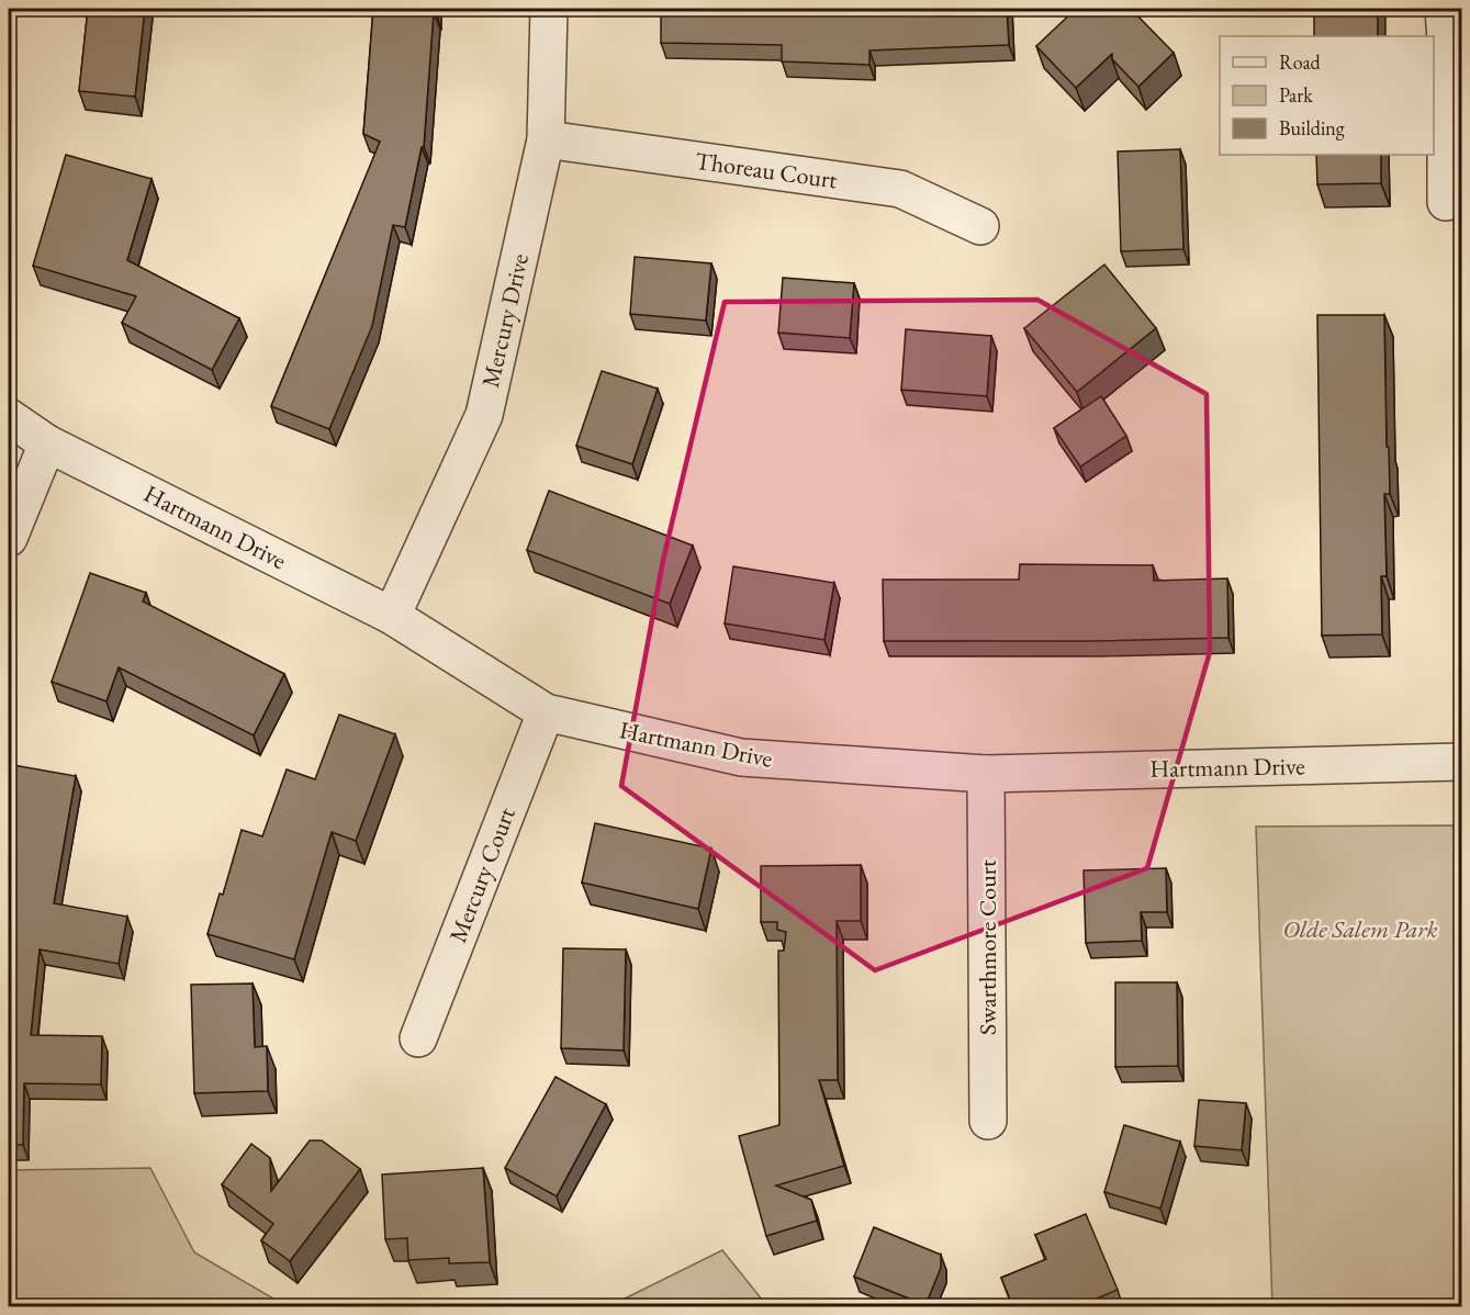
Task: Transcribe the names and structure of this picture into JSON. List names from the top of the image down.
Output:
{
  "streets": {
    "street": [
      "Thoreau Court",
      "Mercury Drive",
      "Hartmann Drive",
      "Mercury Court",
      "Swarthmore Court"
    ]
  },
  "crossings": [
    ["Thoreau Court", "Mercury Drive"],
    ["Mercury Drive", "Hartmann Drive"],
    ["Hartmann Drive", "Mercury Court"],
    ["Hartmann Drive", "Swarthmore Court"]
  ],
  "parks": ["Olde Salem Park"],
  "legend": ["Road", "Park", "Building"]
}
